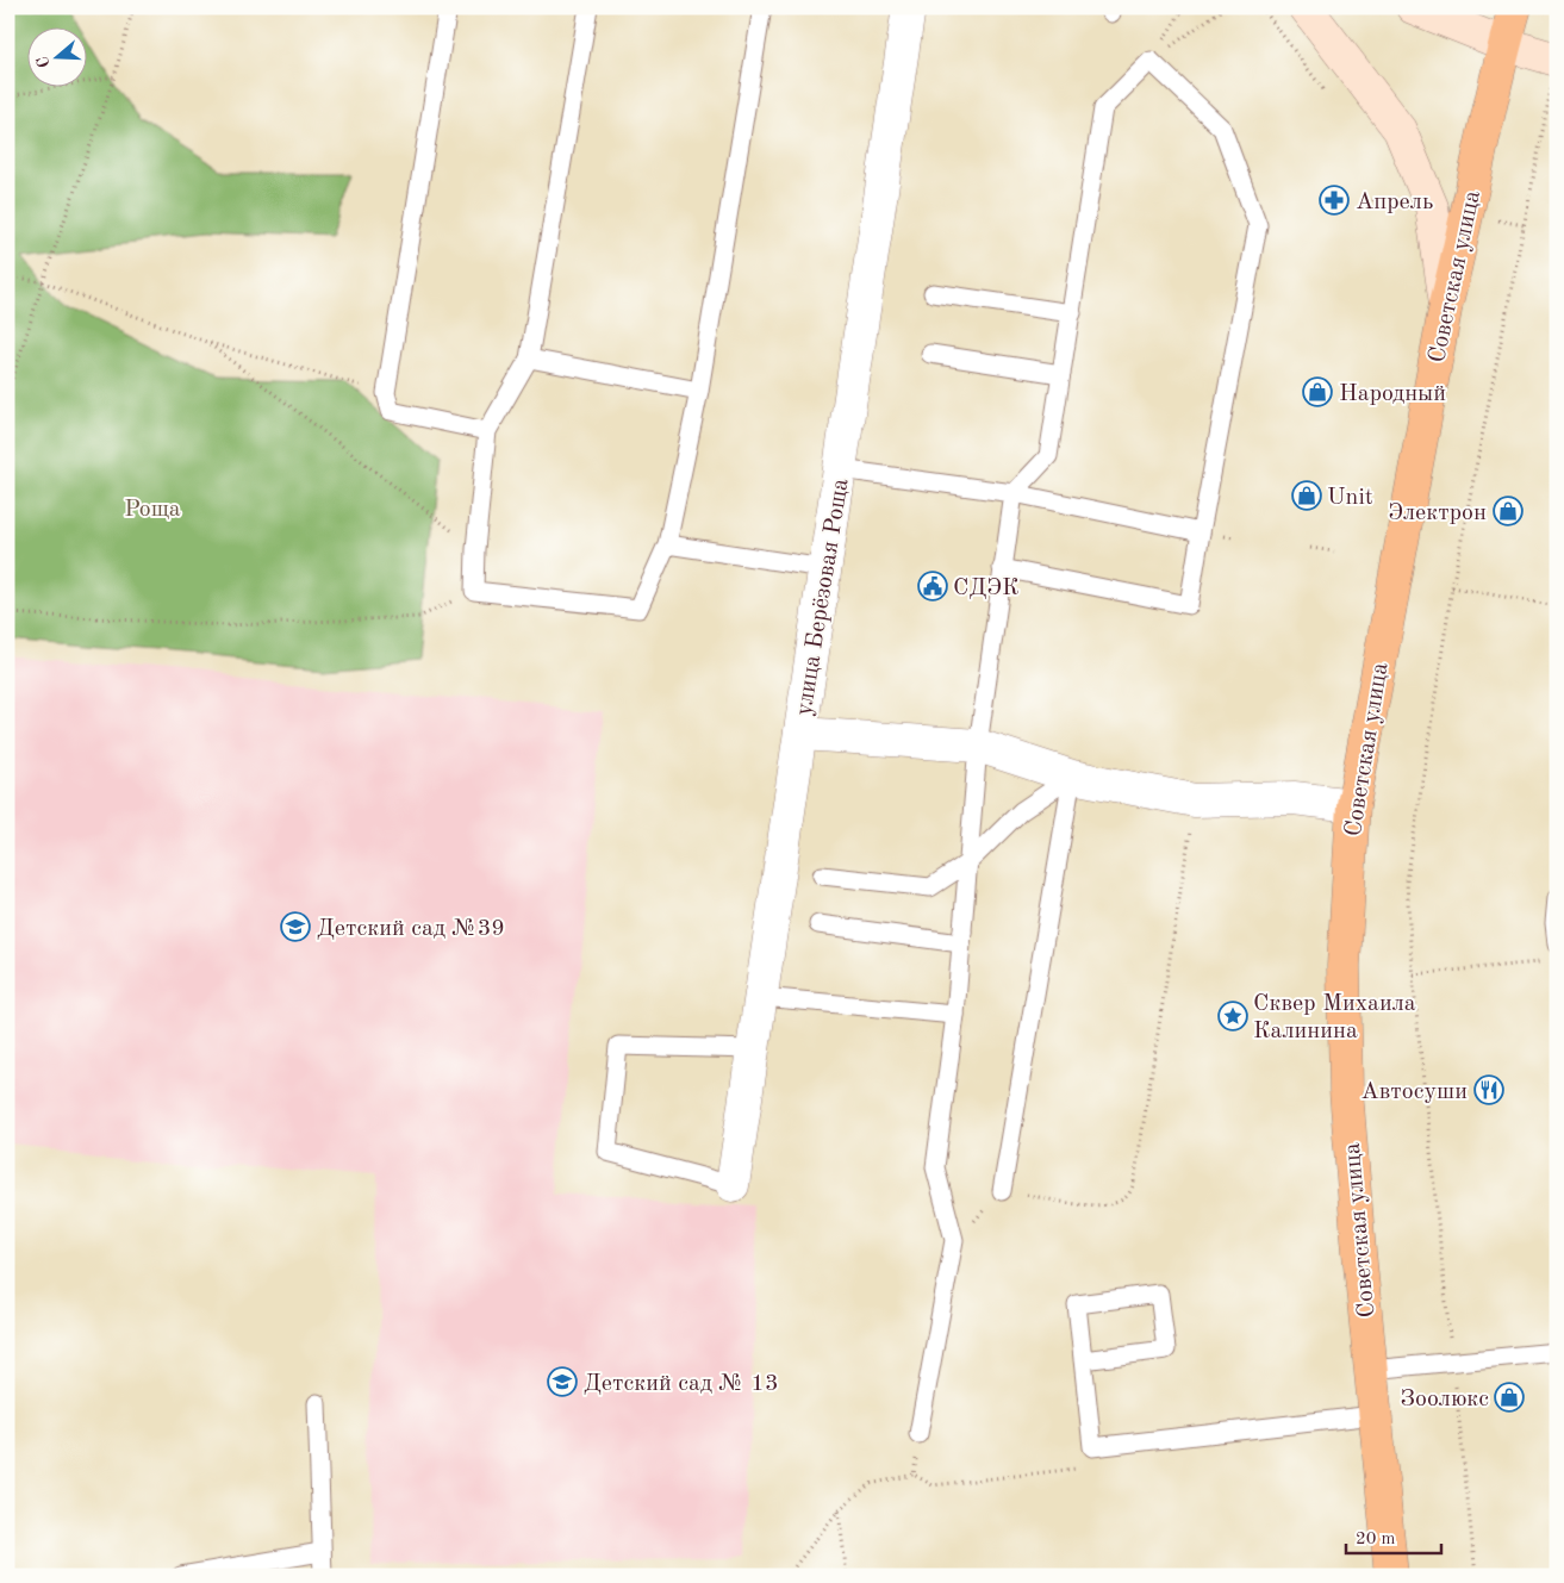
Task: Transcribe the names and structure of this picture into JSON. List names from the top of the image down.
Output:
{
  "streets": {
    "main road": ["Советская улица"],
    "street": ["улица Берёзовая Роща"]
  },
  "parks": ["Роща"],
  "places": {
    "pharmacy": ["Апрель"],
    "shop": [
      "Народный",
      "Unit",
      "Электрон",
      "Зоолюкс"
    ],
    "public building": ["СДЭК"],
    "school or university": ["Детский сад №39", "Детский сад № 13"],
    "place": ["Сквер Михаила Калинина"],
    "restaurant": ["Автосуши"]
  },
  "scale_bar": "20 m",
  "north": "left"
}
